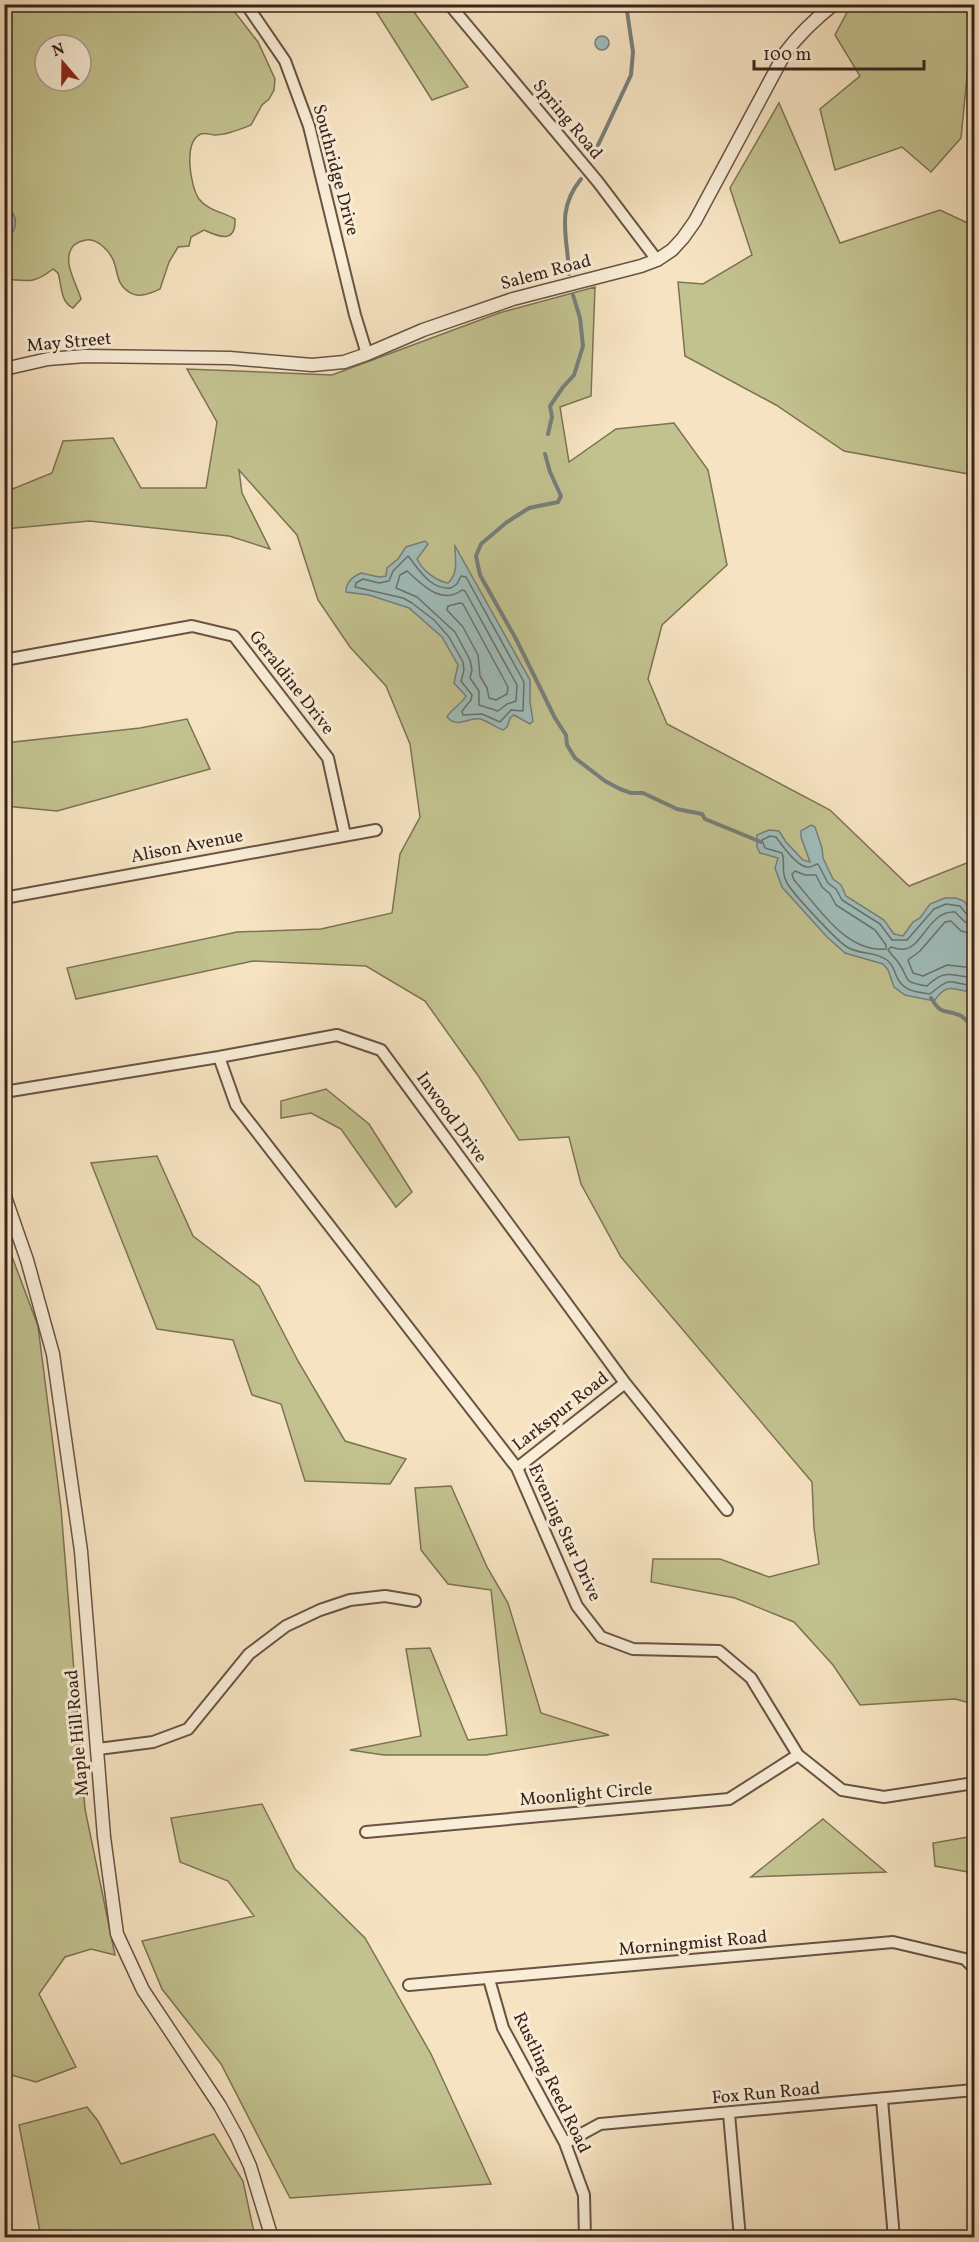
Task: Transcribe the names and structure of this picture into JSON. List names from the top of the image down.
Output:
{
  "streets": {
    "street": [
      "Spring Road",
      "Southridge Drive",
      "Salem Road",
      "May Street",
      "Geraldine Drive",
      "Alison Avenue",
      "Inwood Drive",
      "Larkspur Road",
      "Evening Star Drive",
      "Maple Hill Road",
      "Moonlight Circle",
      "Morningmist Road",
      "Rustling Reed Road",
      "Fox Run Road"
    ]
  },
  "crossings": [
    ["Spring Road", "Salem Road"],
    ["Southridge Drive", "Salem Road"],
    ["Salem Road", "May Street"],
    ["Geraldine Drive", "Alison Avenue"],
    ["Inwood Drive", "Larkspur Road"],
    ["Inwood Drive", "Evening Star Drive"],
    ["Larkspur Road", "Evening Star Drive"],
    ["Evening Star Drive", "Moonlight Circle"],
    ["Morningmist Road", "Rustling Reed Road"],
    ["Rustling Reed Road", "Fox Run Road"]
  ],
  "scale_bar": "100 m",
  "north": "top"
}
